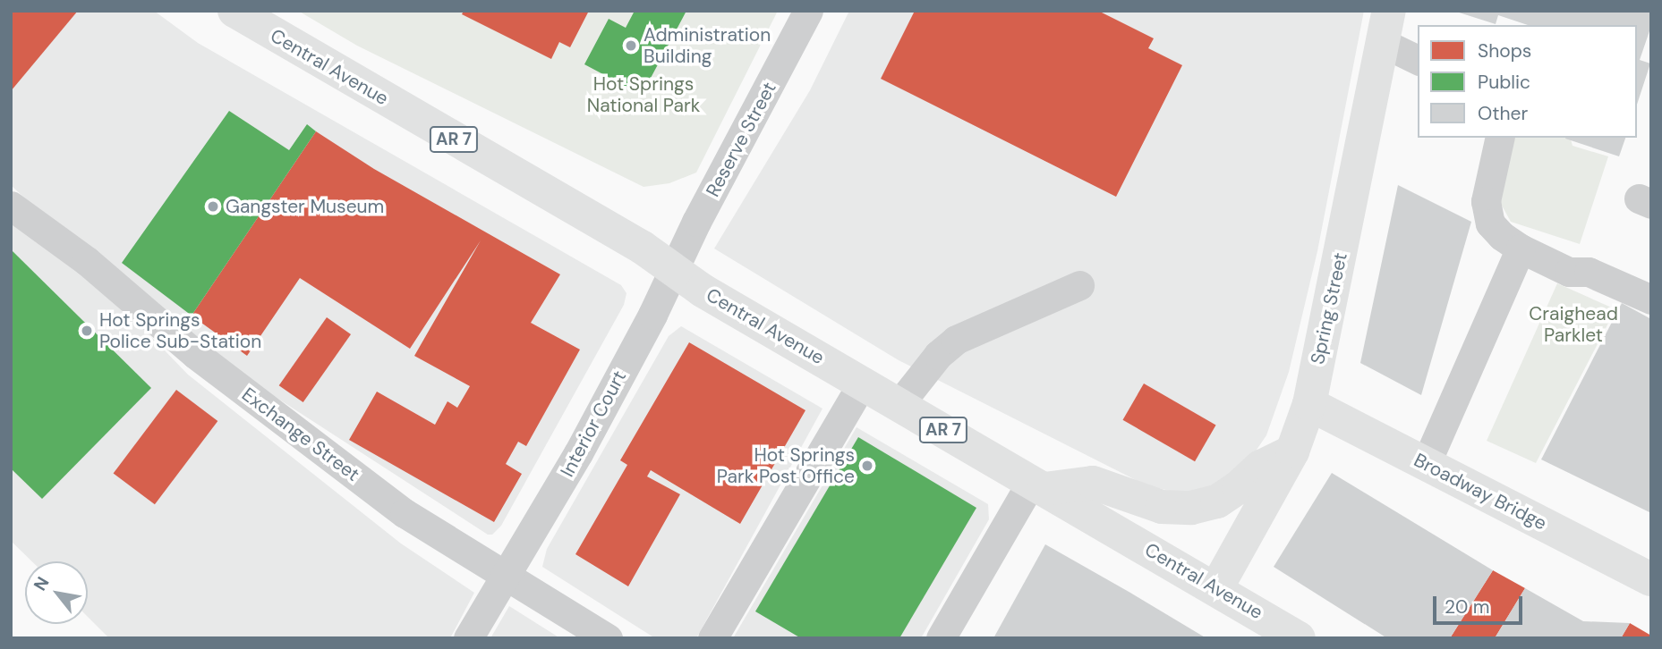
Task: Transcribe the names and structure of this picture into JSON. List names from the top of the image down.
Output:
{
  "streets": {
    "main road": [
      "Central Avenue",
      "AR 7",
      "Spring Street",
      "Broadway Bridge"
    ],
    "street": ["Reserve Street", "Interior Court", "Exchange Street"]
  },
  "crossings": [
    ["Central Avenue", "Reserve Street"],
    ["Central Avenue", "Spring Street"],
    ["Central Avenue", "Interior Court"],
    ["Reserve Street", "Interior Court"],
    ["Spring Street", "Broadway Bridge"],
    ["Interior Court", "Exchange Street"]
  ],
  "parks": ["Hot Springs National Park", "Craighead Parklet"],
  "places": [
    "Administration Building",
    "Gangster Museum",
    "Hot Springs Police Sub-Station",
    "Hot Springs Park Post Office"
  ],
  "legend": ["Shops", "Public", "Other"],
  "scale_bar": "20 m",
  "north": "top left"
}
